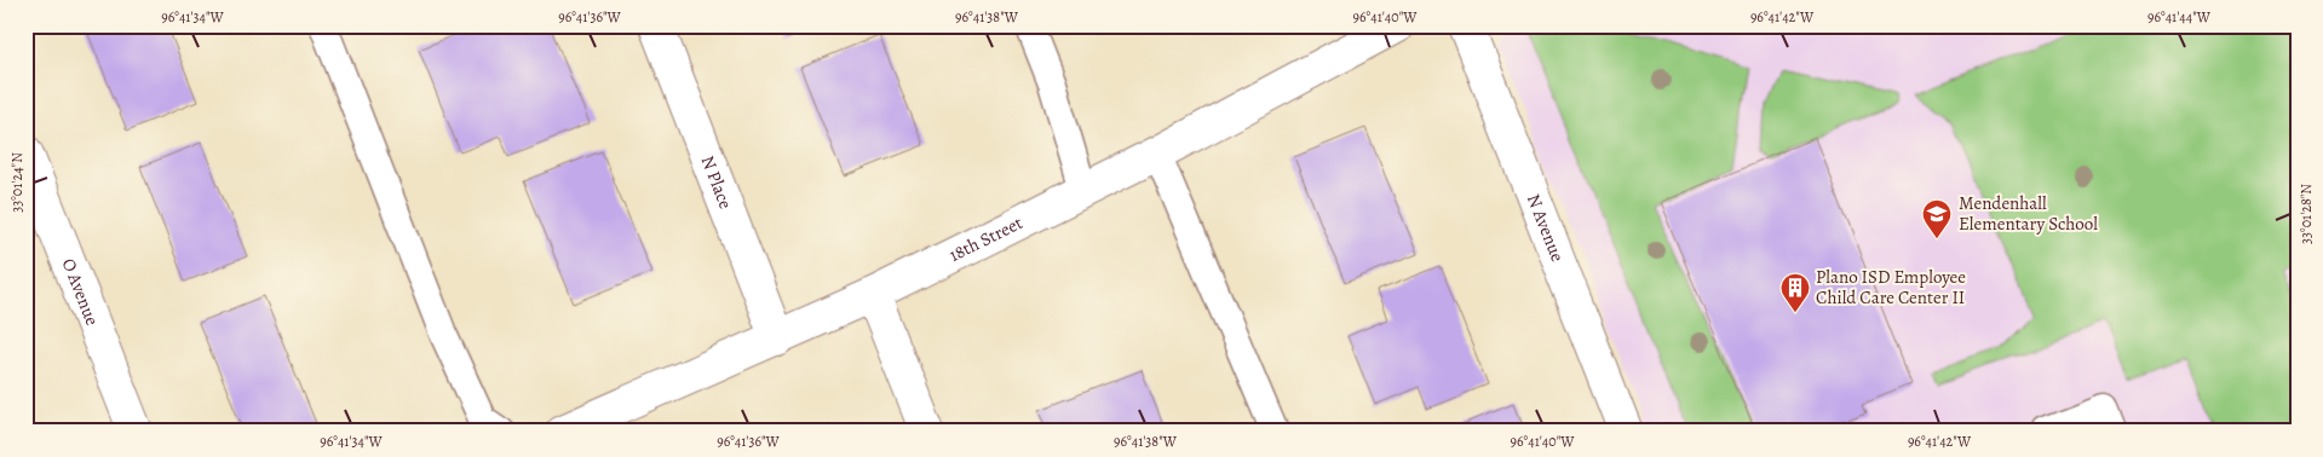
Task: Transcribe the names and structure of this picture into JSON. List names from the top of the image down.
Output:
{
  "streets": {
    "street": [
      "N Place",
      "N Avenue",
      "18th Street",
      "O Avenue"
    ]
  },
  "crossings": [
    ["N Place", "18th Street"]
  ],
  "places": {
    "school or university": ["Mendenhall Elementary School"],
    "building": ["Plano ISD Employee Child Care Center II"]
  },
  "coordinates": [
    "96°41'34\"W",
    "96°41'36\"W",
    "96°41'38\"W",
    "96°41'40\"W",
    "96°41'42\"W",
    "96°41'44\"W",
    "33°01'24\"N",
    "33°01'28\"N"
  ]
}
